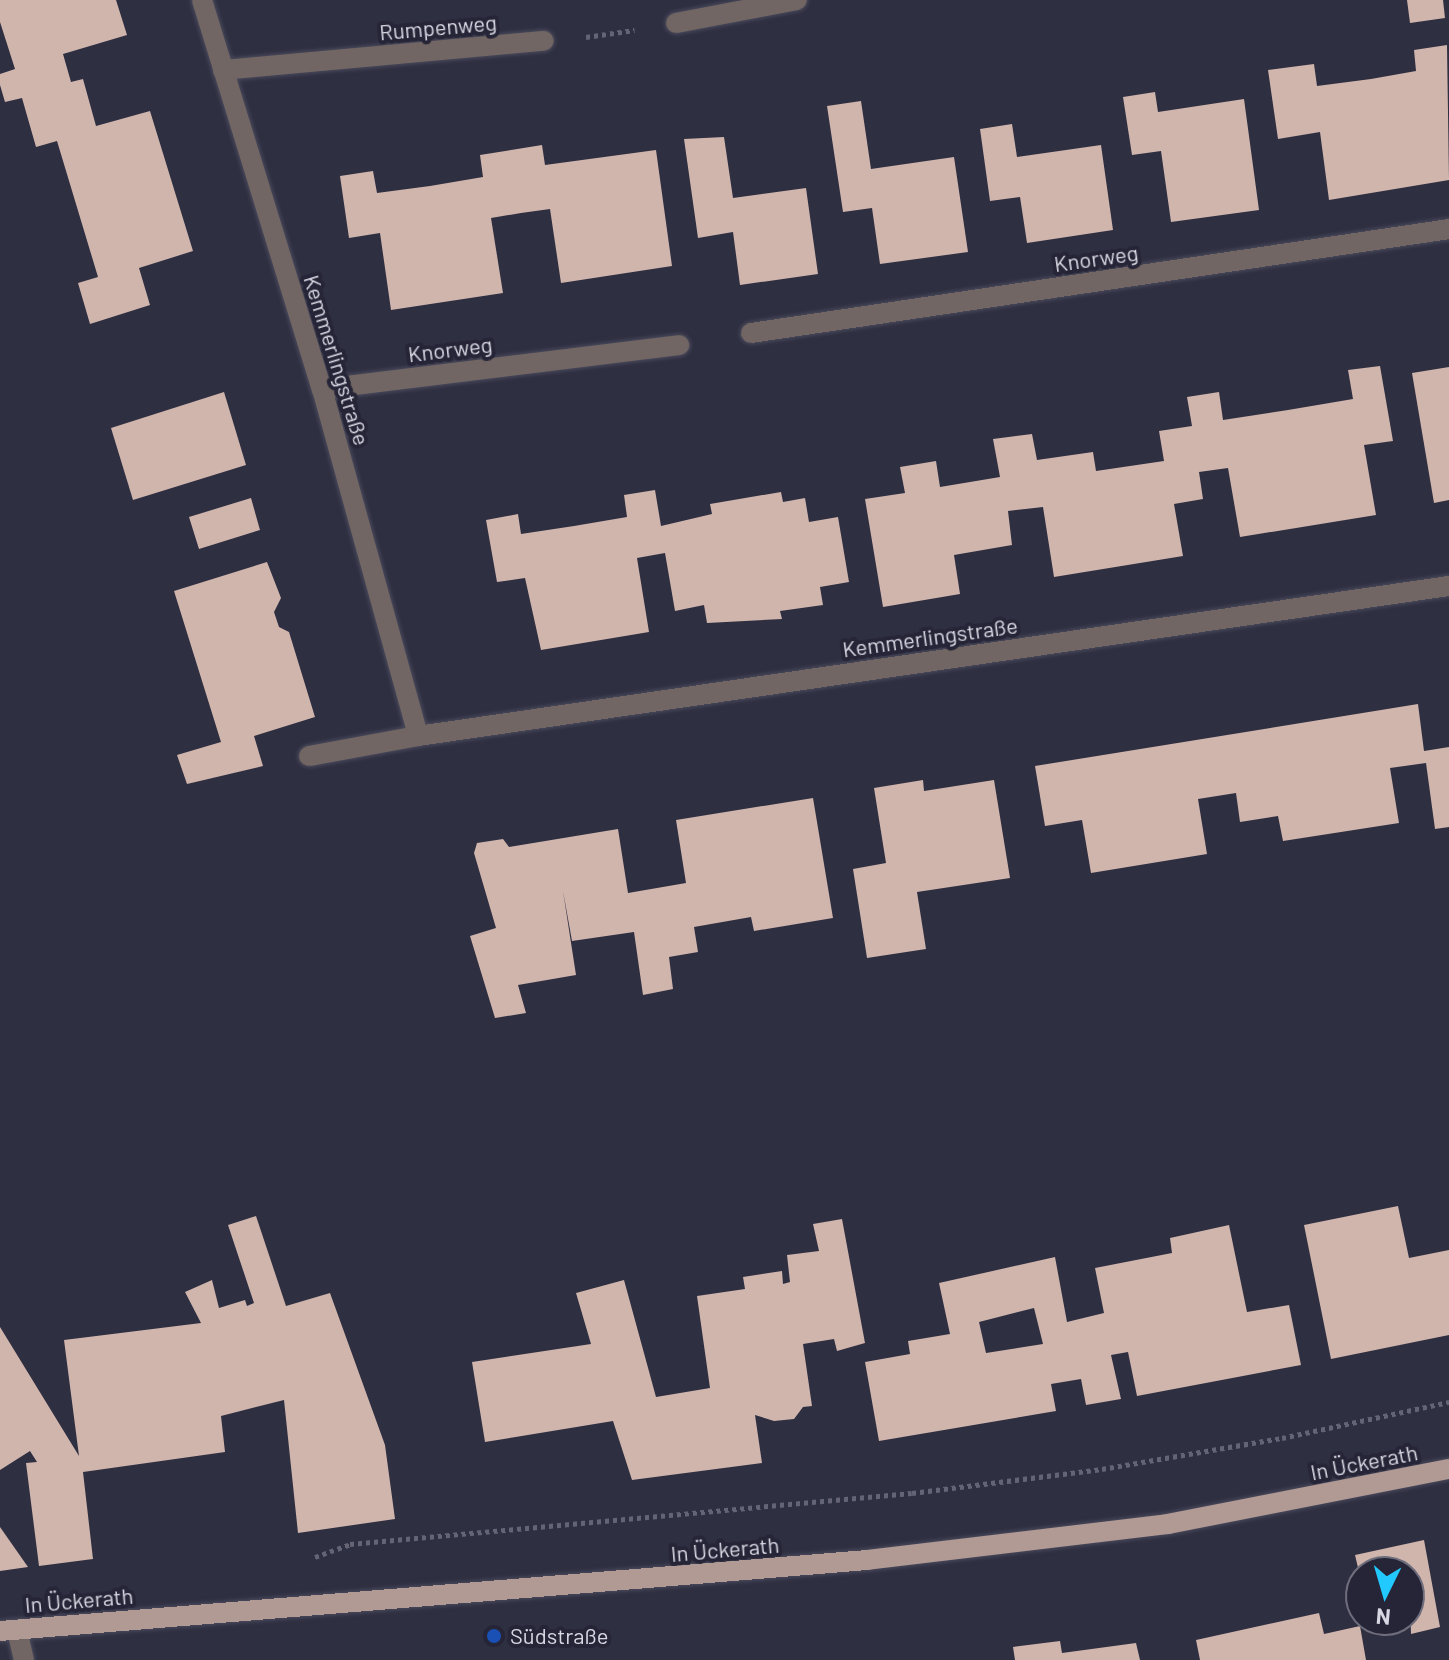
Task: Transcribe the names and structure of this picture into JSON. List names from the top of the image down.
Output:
{
  "streets": {
    "main road": ["In Ückerath"],
    "street": ["Rumpenweg", "Knorweg", "Kemmerlingstraße"]
  },
  "crossings": [
    ["Rumpenweg", "Kemmerlingstraße"],
    ["Knorweg", "Kemmerlingstraße"]
  ],
  "places": ["Südstraße"],
  "north": "bottom"
}
